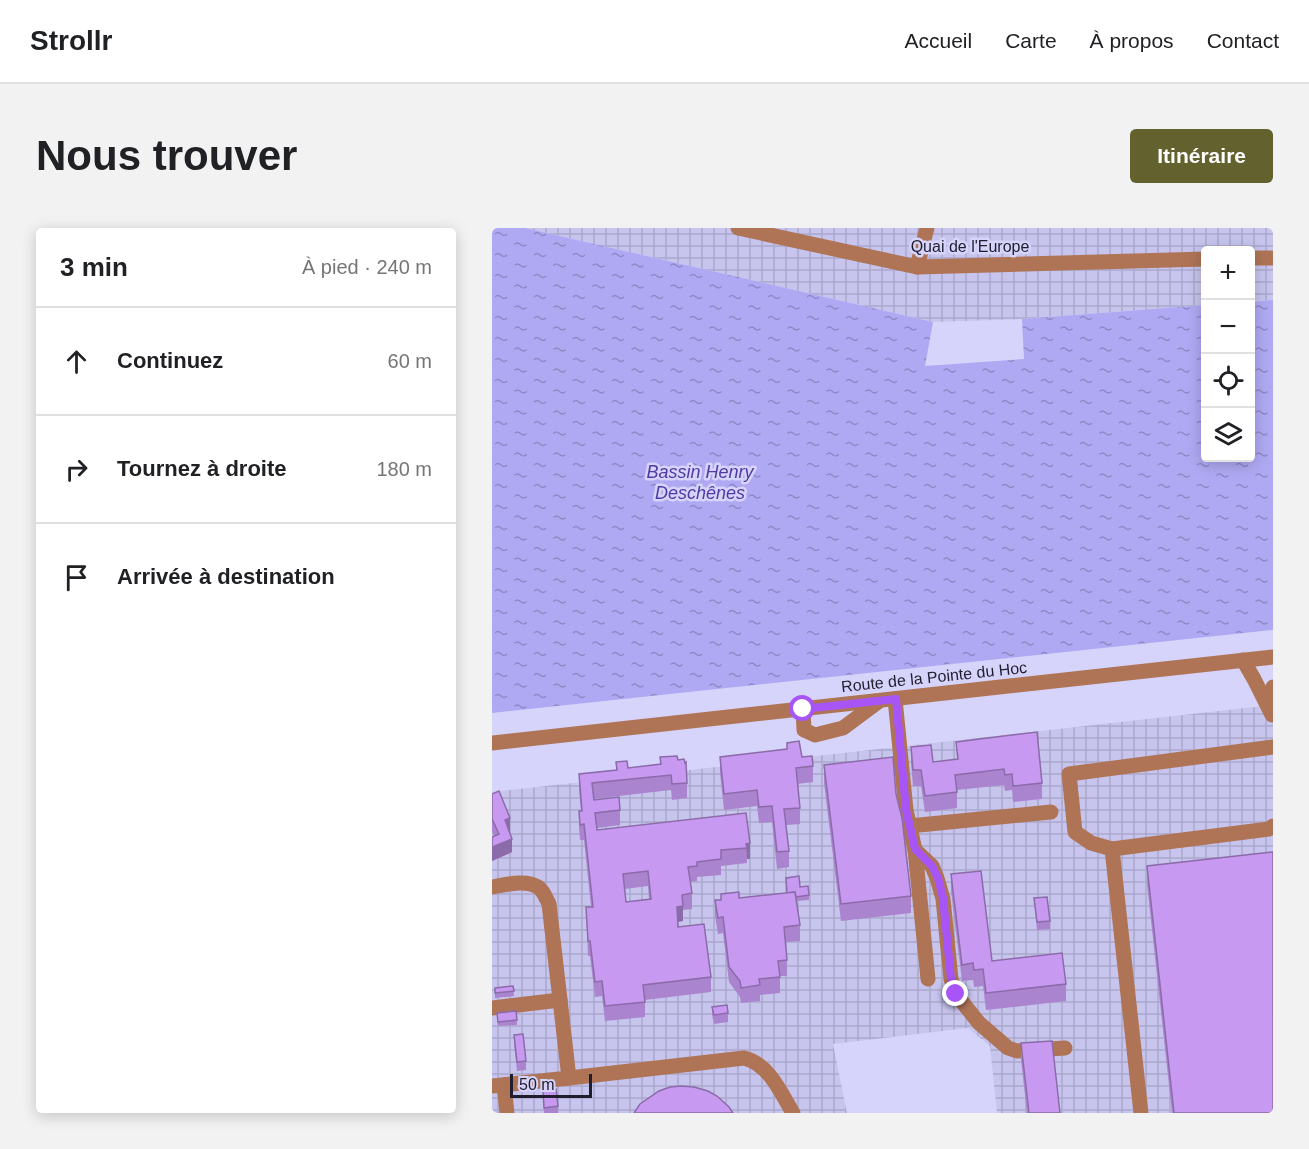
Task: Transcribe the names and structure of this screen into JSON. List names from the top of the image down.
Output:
{
  "streets": {
    "street": ["Quai de l'Europe", "Route de la Pointe du Hoc"]
  },
  "water": ["Bassin Henry Deschênes"],
  "scale_bar": "50 m",
  "page": {
    "header": "Strollr",
    "nav": [
      "Accueil",
      "Carte",
      "À propos",
      "Contact"
    ],
    "buttons": "Itinéraire",
    "title": "Nous trouver",
    "heading": ["3 min", "À pied · 240 m"],
    "map_buttons": ["+", "−"],
    "list": [
      ["Continuez", "60 m"],
      ["Tournez à droite", "180 m"],
      "Arrivée à destination"
    ],
    "scale": "50 m"
  }
}
